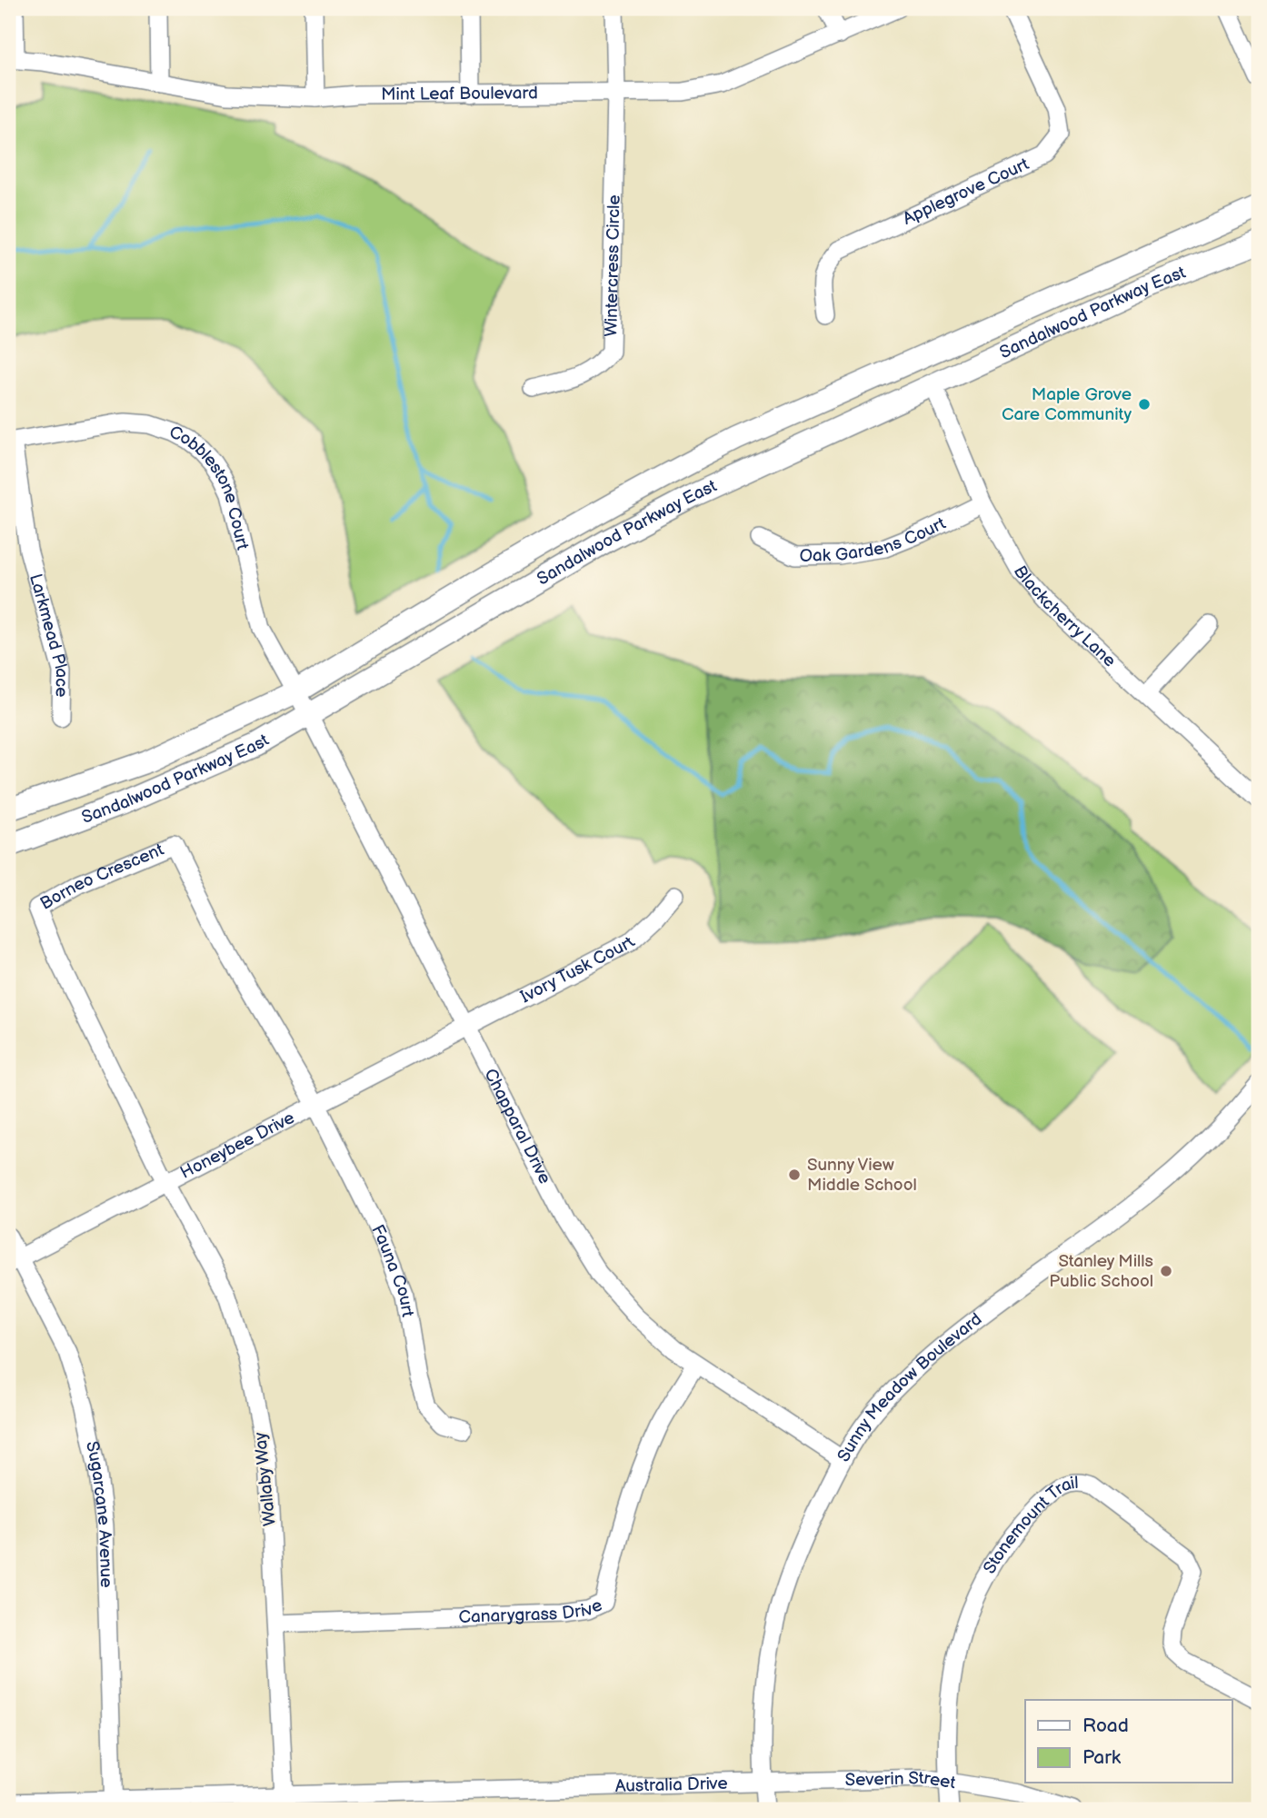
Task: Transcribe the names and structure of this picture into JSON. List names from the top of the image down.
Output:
{
  "streets": {
    "main road": ["Sandalwood Parkway East"],
    "street": [
      "Mint Leaf Boulevard",
      "Applegrove Court",
      "Wintercress Circle",
      "Cobblestone Court",
      "Oak Gardens Court",
      "Blackcherry Lane",
      "Larkmead Place",
      "Borneo Crescent",
      "Ivory Tusk Court",
      "Chapparal Drive",
      "Honeybee Drive",
      "Fauna Court",
      "Sunny Meadow Boulevard",
      "Wallaby Way",
      "Sugarcane Avenue",
      "Stonemount Trail",
      "Canarygrass Drive",
      "Severin Street",
      "Australia Drive"
    ]
  },
  "crossings": [
    ["Mint Leaf Boulevard", "Wintercress Circle"],
    ["Sandalwood Parkway East", "Cobblestone Court"],
    ["Sandalwood Parkway East", "Blackcherry Lane"],
    ["Sandalwood Parkway East", "Chapparal Drive"],
    ["Cobblestone Court", "Larkmead Place"],
    ["Cobblestone Court", "Chapparal Drive"],
    ["Oak Gardens Court", "Blackcherry Lane"],
    ["Borneo Crescent", "Honeybee Drive"],
    ["Borneo Crescent", "Fauna Court"],
    ["Borneo Crescent", "Wallaby Way"],
    ["Ivory Tusk Court", "Chapparal Drive"],
    ["Ivory Tusk Court", "Honeybee Drive"],
    ["Chapparal Drive", "Honeybee Drive"],
    ["Chapparal Drive", "Sunny Meadow Boulevard"],
    ["Chapparal Drive", "Canarygrass Drive"],
    ["Honeybee Drive", "Fauna Court"],
    ["Honeybee Drive", "Wallaby Way"],
    ["Honeybee Drive", "Sugarcane Avenue"],
    ["Sunny Meadow Boulevard", "Severin Street"],
    ["Sunny Meadow Boulevard", "Australia Drive"],
    ["Wallaby Way", "Canarygrass Drive"],
    ["Wallaby Way", "Australia Drive"],
    ["Sugarcane Avenue", "Australia Drive"],
    ["Stonemount Trail", "Severin Street"],
    ["Severin Street", "Australia Drive"]
  ],
  "places": ["Maple Grove Care Community", "Sunny View Middle School", "Stanley Mills Public School"],
  "legend": ["Road", "Park"]
}
